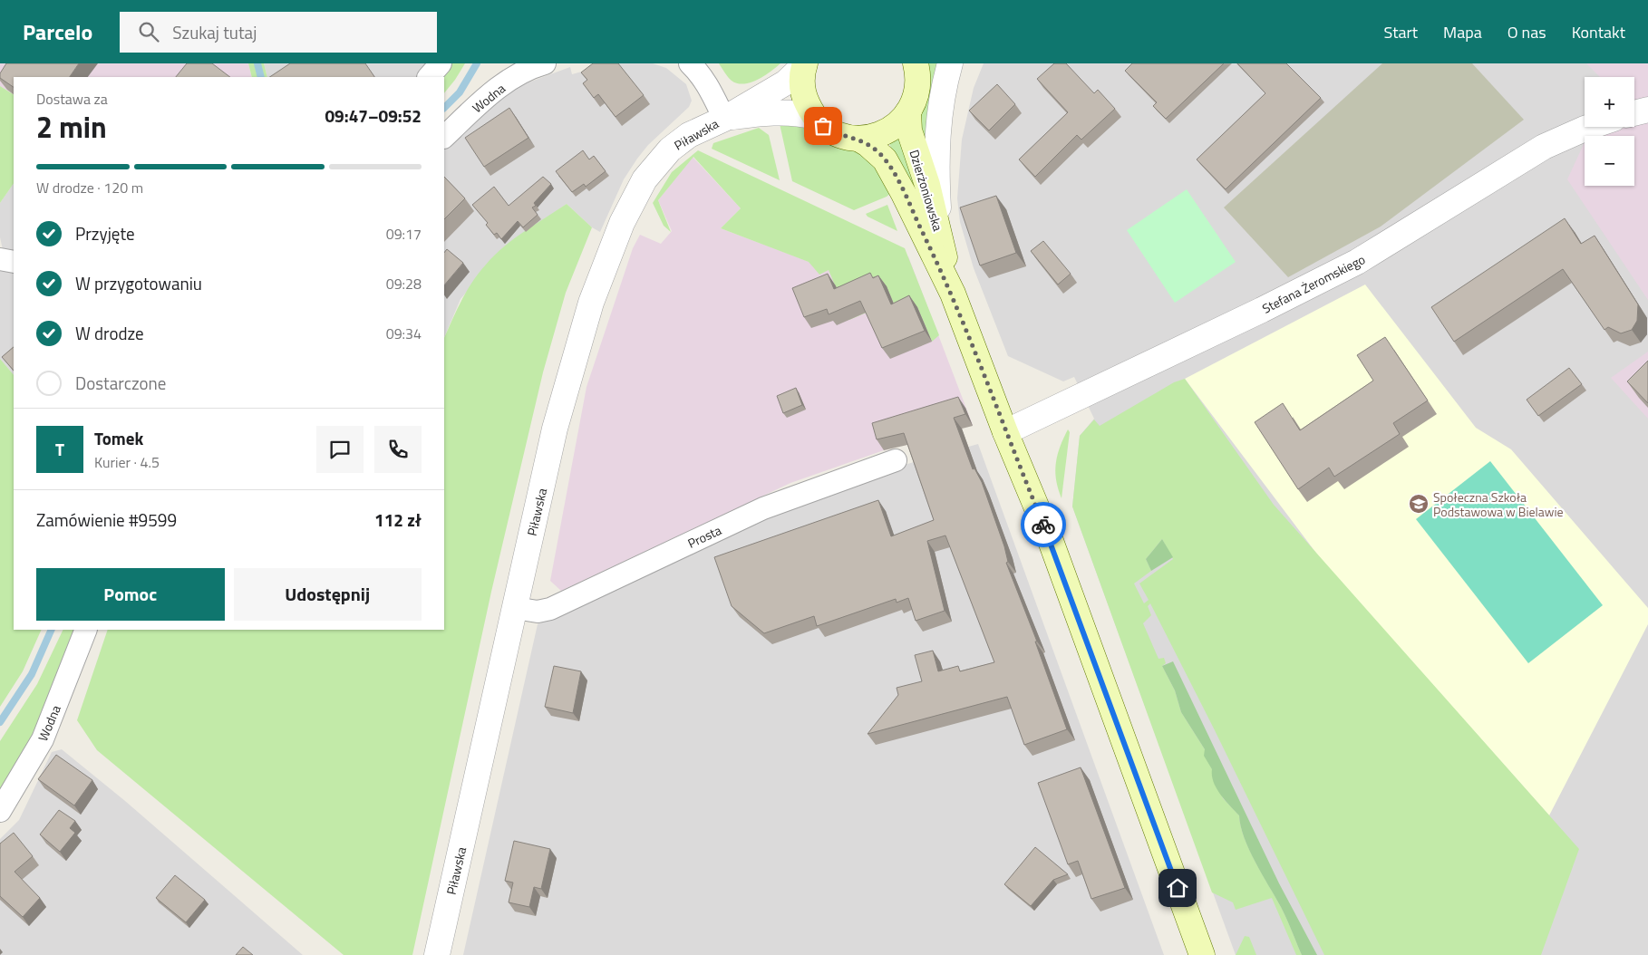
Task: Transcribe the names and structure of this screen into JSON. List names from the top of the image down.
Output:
{
  "streets": {
    "main road": ["Dzierżoniowska"],
    "street": [
      "Wodna",
      "Piławska",
      "Stefana Żeromskiego",
      "Prosta"
    ]
  },
  "crossings": [
    ["Piławska", "Prosta"],
    ["Dzierżoniowska", "Stefana Żeromskiego"]
  ],
  "places": {
    "school or university": ["Społeczna Szkoła Podstawowa w Bielawie"]
  },
  "page": {
    "header": "Parcelo",
    "search": "Szukaj tutaj",
    "nav": [
      "Start",
      "Mapa",
      "O nas",
      "Kontakt"
    ],
    "map_buttons": ["+", "−"],
    "heading": ["2 min", "Dostawa za", "09:47–09:52"],
    "panel": [
      "Tomek",
      "Kurier · 4.5",
      "Zamówienie #9599",
      "112 zł"
    ],
    "bar": "W drodze · 120 m",
    "list": [
      ["Przyjęte", "09:17"],
      ["W przygotowaniu", "09:28"],
      ["W drodze", "09:34"],
      "Dostarczone"
    ],
    "round": "T",
    "buttons": ["Pomoc", "Udostępnij"]
  }
}
